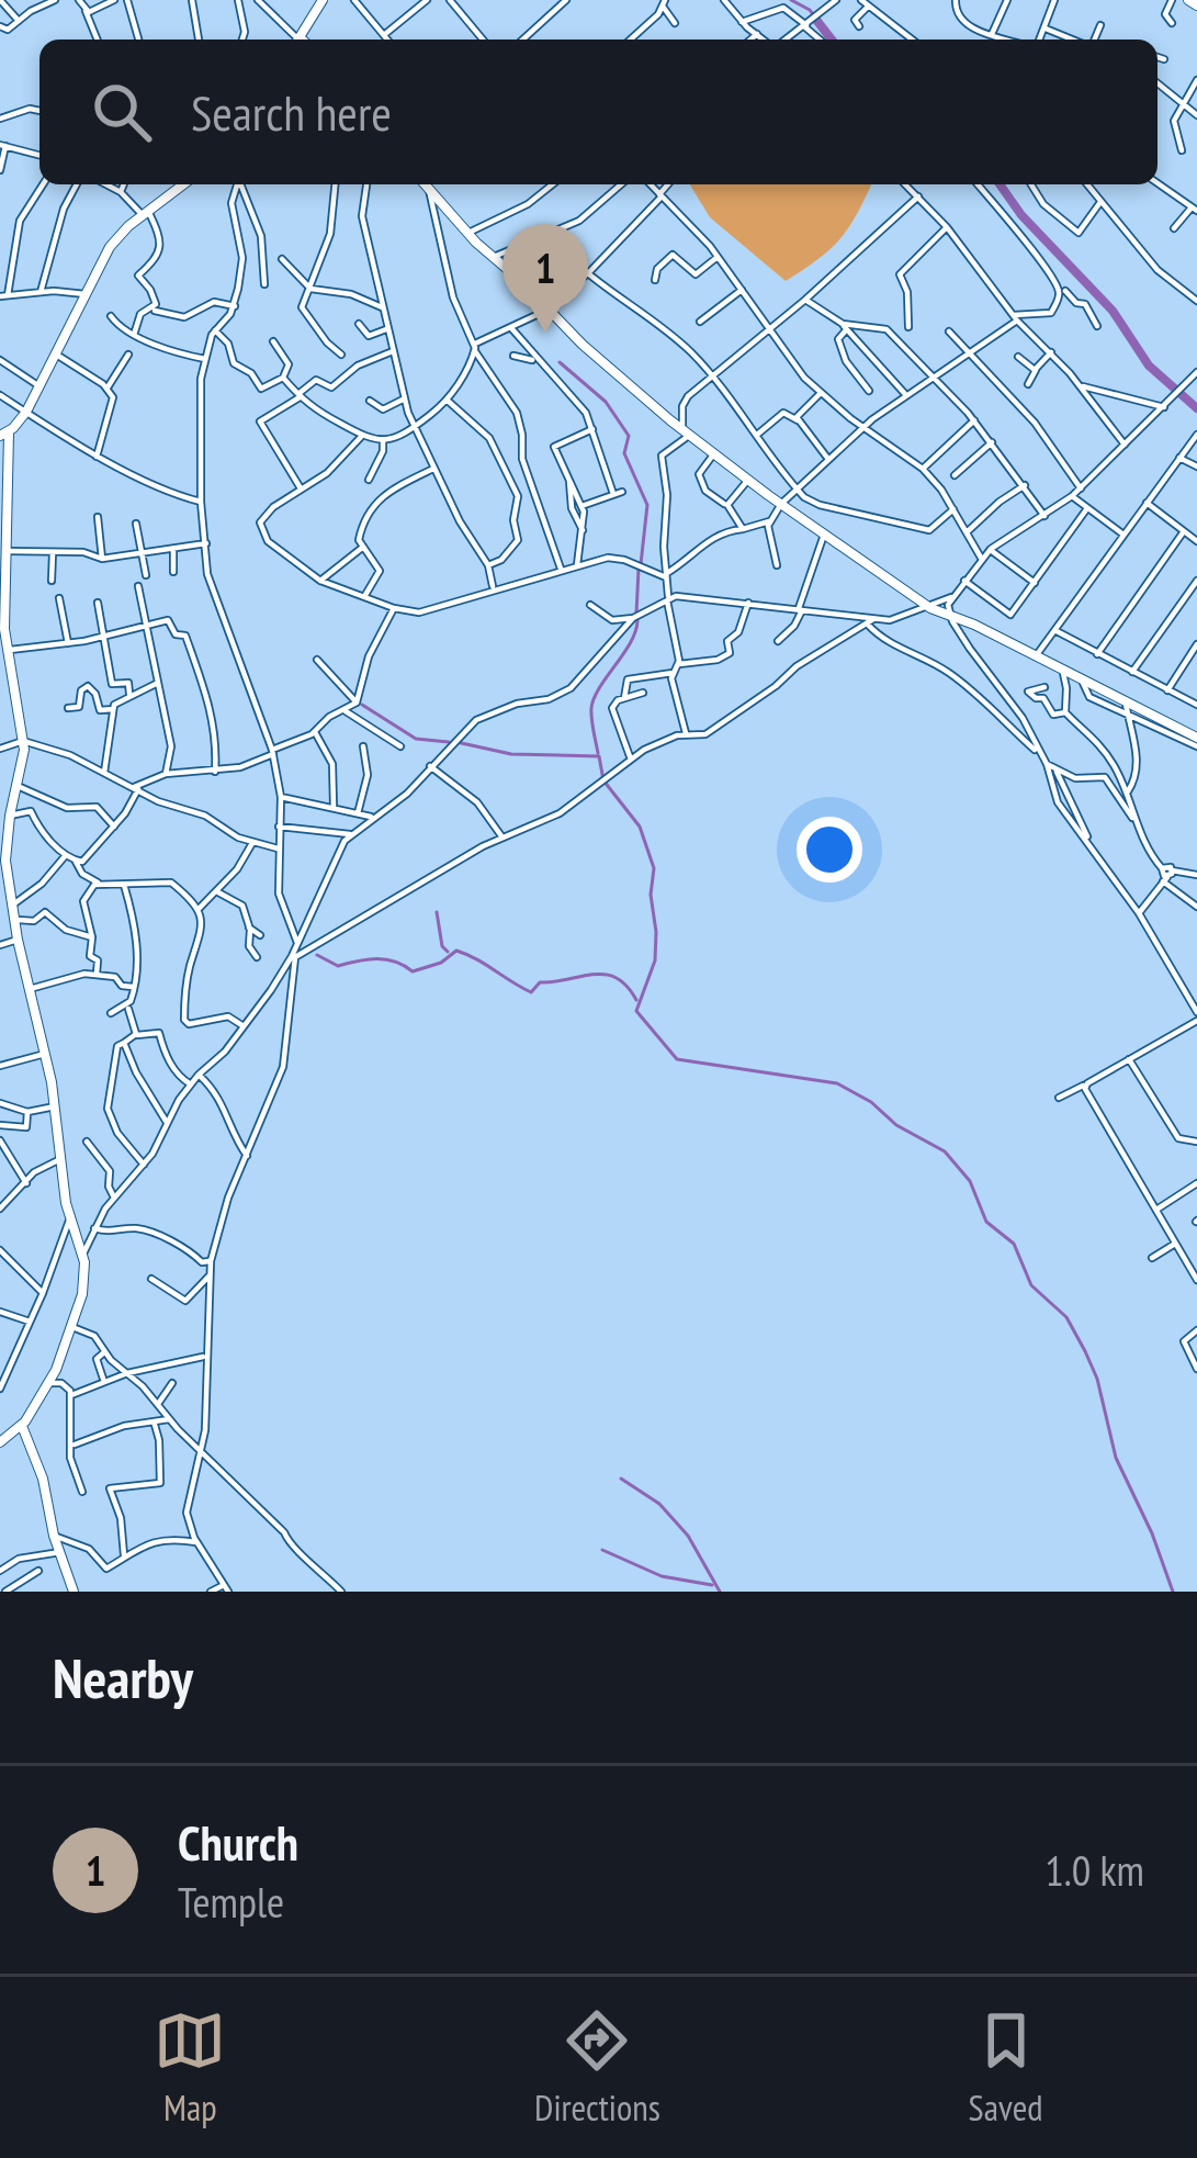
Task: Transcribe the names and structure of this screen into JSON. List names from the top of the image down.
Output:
{
  "page": {
    "search": "Search here",
    "pins": "1",
    "heading": "Nearby",
    "list": [
      {
        "mark": "1",
        "name": "Church",
        "note": "Temple",
        "value": "1.0 km"
      }
    ],
    "nav": ["Map", "Directions", "Saved"]
  }
}
